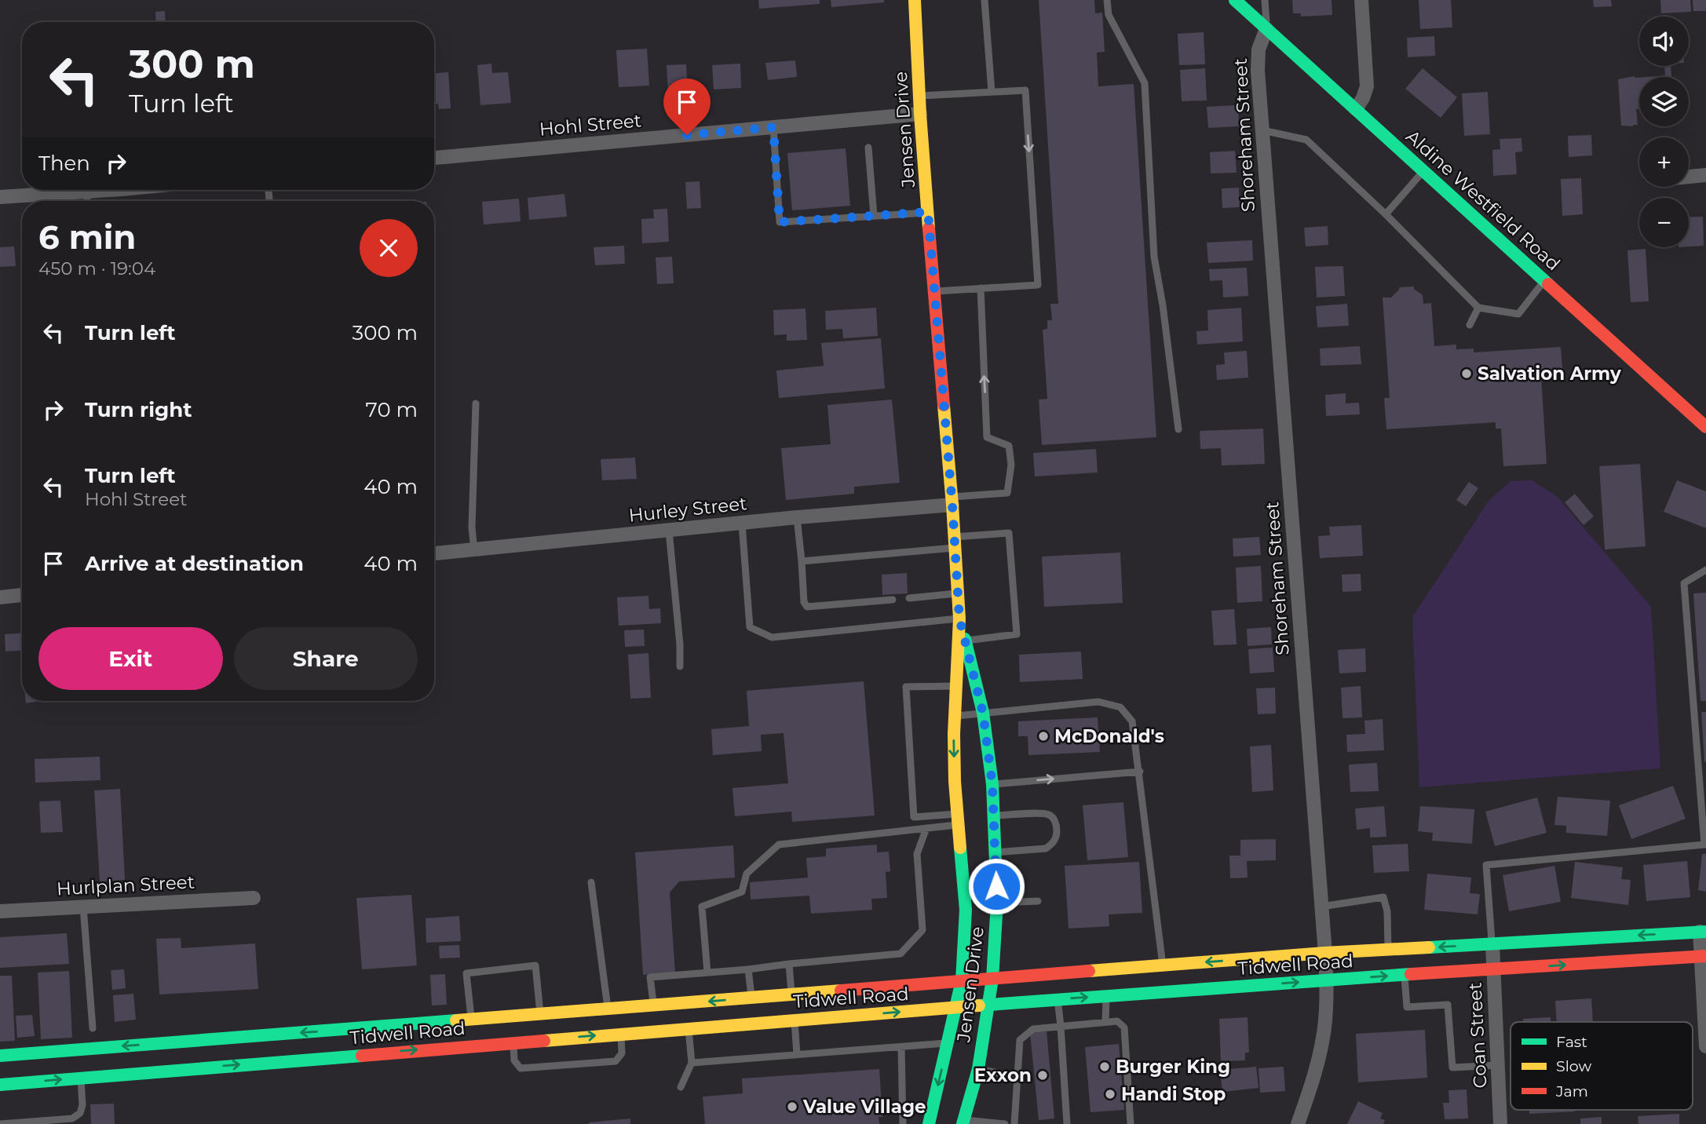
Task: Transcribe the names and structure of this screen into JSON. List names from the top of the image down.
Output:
{
  "streets": {
    "main road": ["Jensen Drive", "Aldine Westfield Road", "Tidwell Road"],
    "street": [
      "Hohl Street",
      "Shoreham Street",
      "Hurley Street",
      "Hurlplan Street",
      "Coan Street"
    ]
  },
  "crossings": [
    ["Hohl Street", "Jensen Drive"],
    ["Jensen Drive", "Hurley Street"],
    ["Jensen Drive", "Tidwell Road"],
    ["Shoreham Street", "Aldine Westfield Road"],
    ["Shoreham Street", "Tidwell Road"],
    ["Tidwell Road", "Coan Street"]
  ],
  "places": [
    "Salvation Army",
    "McDonald's",
    "Burger King",
    "Exxon",
    "Handi Stop",
    "Value Village"
  ],
  "legend": ["Fast", "Slow", "Jam"],
  "page": {
    "map_buttons": ["+", "−"],
    "turn": ["300 m", "Turn left"],
    "then": "Then",
    "heading": ["6 min", "450 m · 19:04"],
    "list": [
      {
        "name": "Turn left",
        "value": "300 m"
      },
      {
        "name": "Turn right",
        "value": "70 m"
      },
      {
        "name": "Turn left",
        "note": "Hohl Street",
        "value": "40 m"
      },
      {
        "name": "Arrive at destination",
        "value": "40 m"
      }
    ],
    "buttons": ["Exit", "Share"]
  }
}
